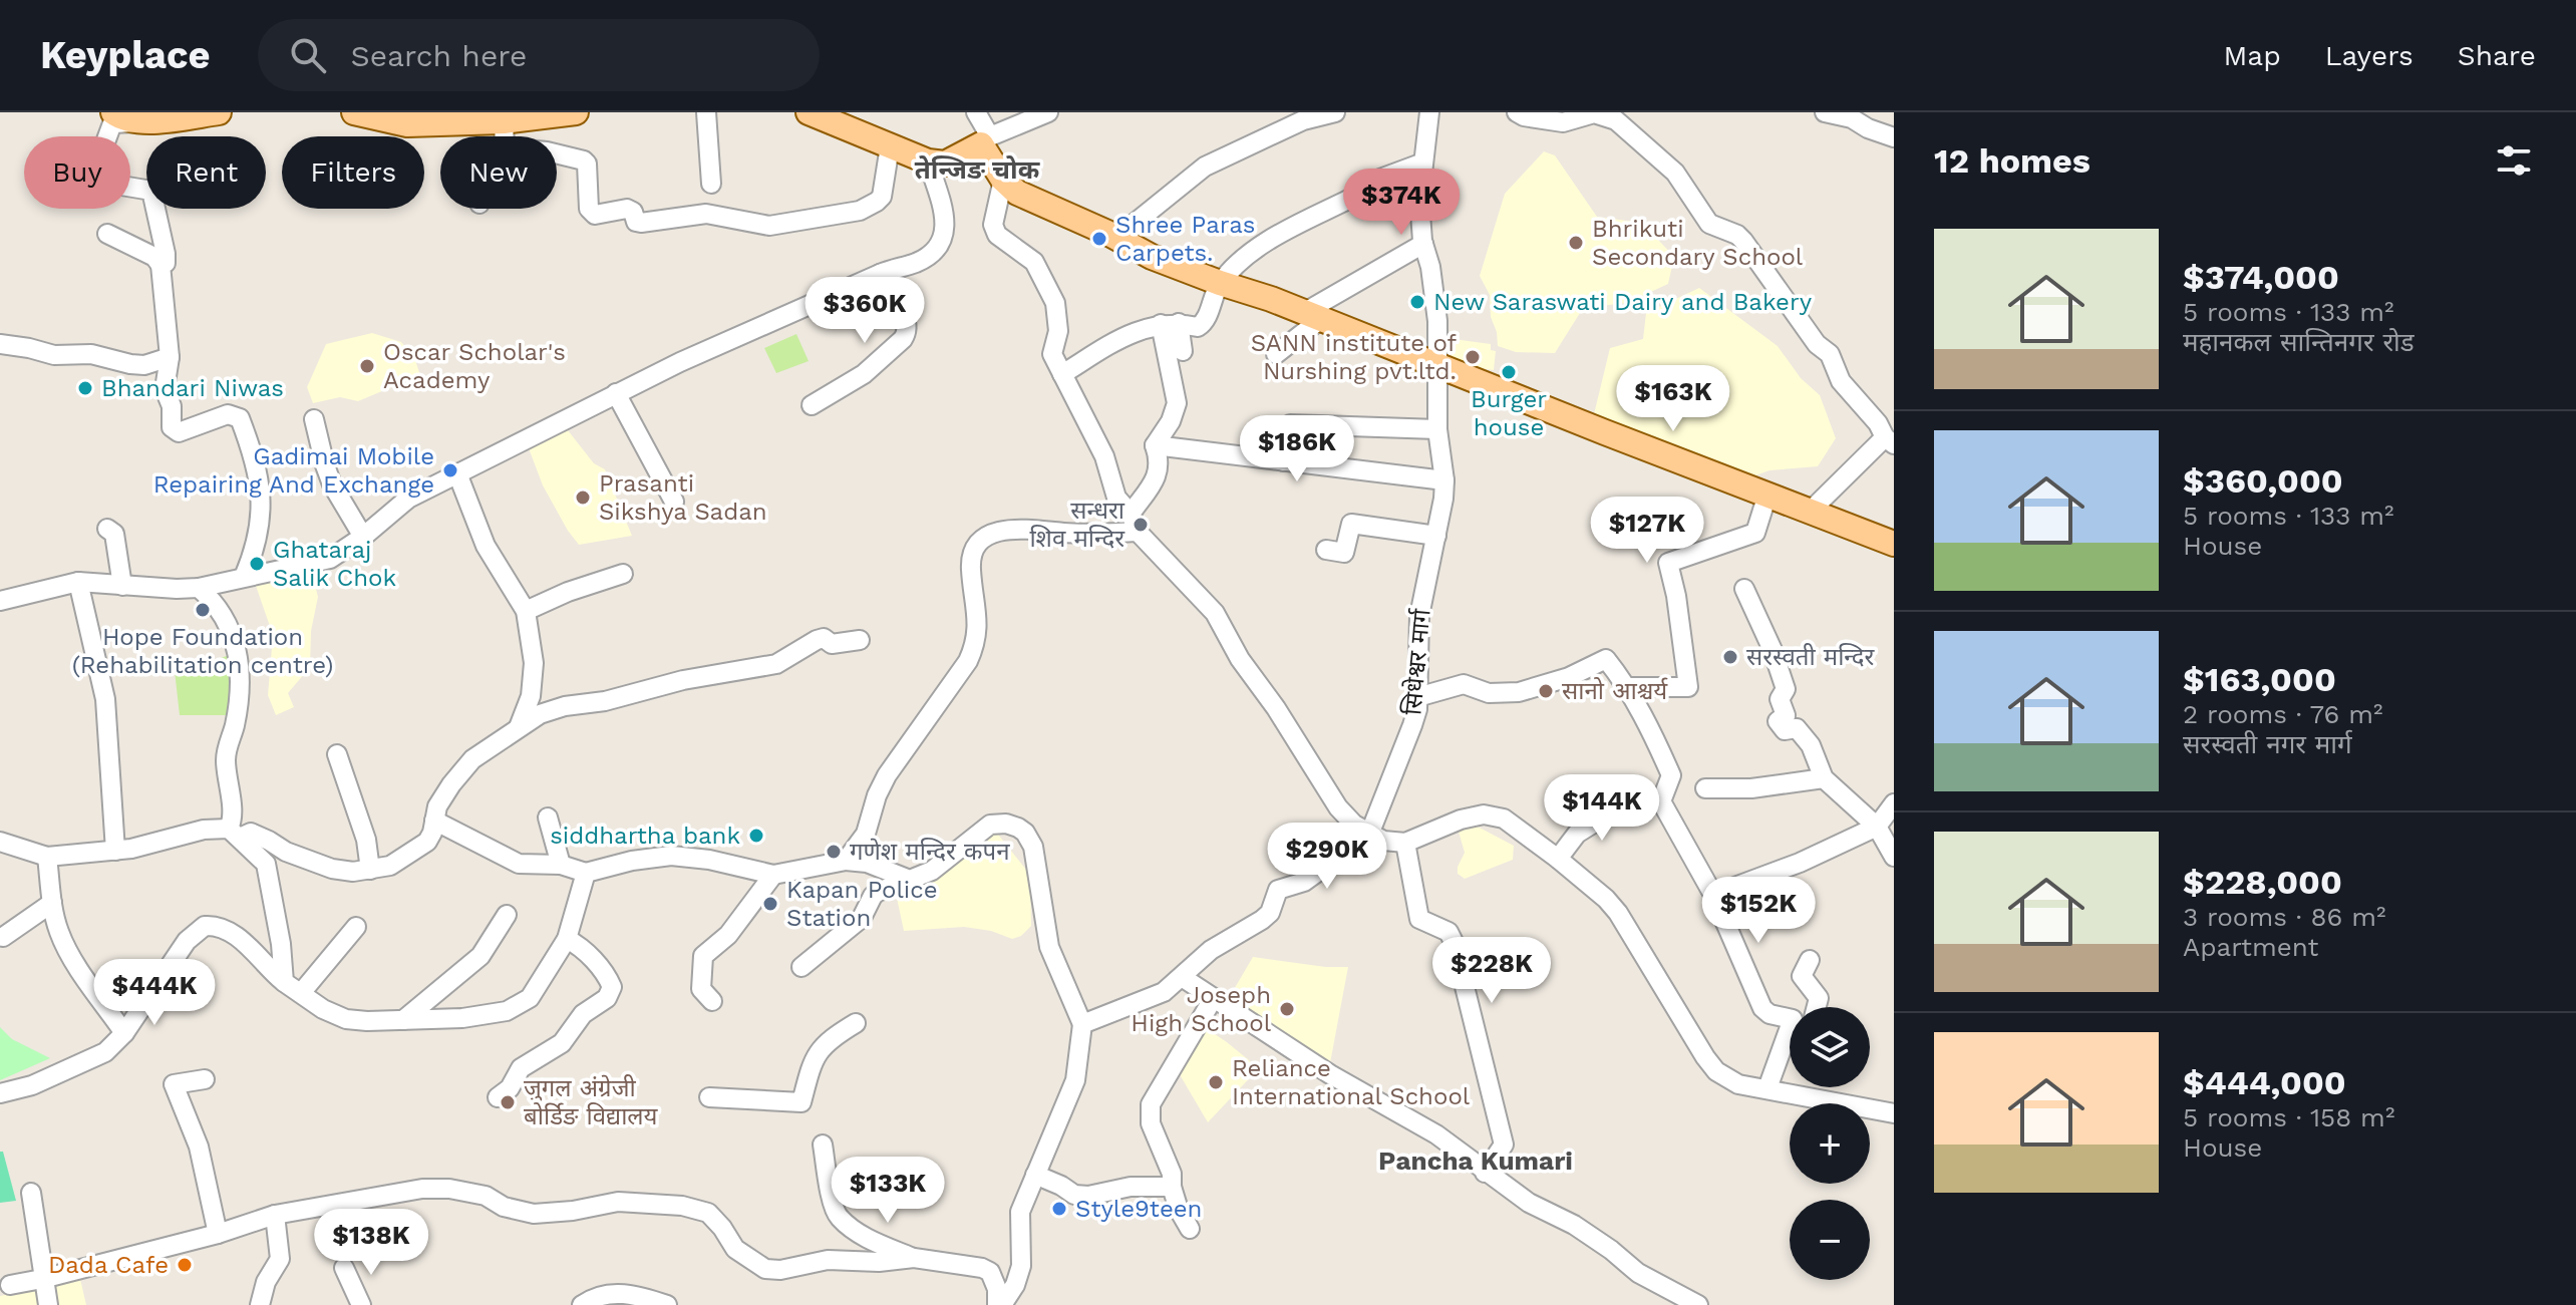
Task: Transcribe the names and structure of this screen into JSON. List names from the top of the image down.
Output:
{
  "streets": {
    "street": ["सिधेश्वर मार्ग"]
  },
  "districts": ["तेन्जिङ चोक", "Pancha Kumari"],
  "places": [
    "Shree Paras Carpets.",
    "Bhrikuti Secondary School",
    "New Saraswati Dairy and Bakery",
    "SANN institute of Nurshing pvt.ltd.",
    "Oscar Scholar's Academy",
    "Burger house",
    "Bhandari Niwas",
    "Gadimai Mobile Repairing And Exchange",
    "Prasanti Sikshya Sadan",
    "सन्धरा शिव मन्दिर",
    "Ghataraj Salik Chok",
    "Hope Foundation (Rehabilitation centre)",
    "सरस्वती मन्दिर",
    "सानो आश्चर्य",
    "siddhartha bank",
    "गणेश मन्दिर कपन",
    "Kapan Police Station",
    "Joseph High School",
    "Reliance International School",
    "जुगल अंग्रेजी बोर्डिङ विद्यालय",
    "Style9teen",
    "Dada Cafe"
  ],
  "page": {
    "header": "Keyplace",
    "search": "Search here",
    "nav": ["Map", "Layers", "Share"],
    "heading": "12 homes",
    "chip": [
      "Buy",
      "Rent",
      "Filters",
      "New"
    ],
    "price": [
      "$374K",
      "$360K",
      "$163K",
      "$186K",
      "$127K",
      "$144K",
      "$290K",
      "$152K",
      "$228K",
      "$444K",
      "$133K",
      "$138K"
    ],
    "list": [
      {
        "name": "$374,000",
        "note": "5 rooms · 133 m² · महानकल सान्तिनगर रोड"
      },
      {
        "name": "$360,000",
        "note": "5 rooms · 133 m² · House"
      },
      {
        "name": "$163,000",
        "note": "2 rooms · 76 m² · सरस्वती नगर मार्ग"
      },
      {
        "name": "$228,000",
        "note": "3 rooms · 86 m² · Apartment"
      },
      {
        "name": "$444,000",
        "note": "5 rooms · 158 m² · House"
      }
    ],
    "map_buttons": ["+", "−"]
  }
}
